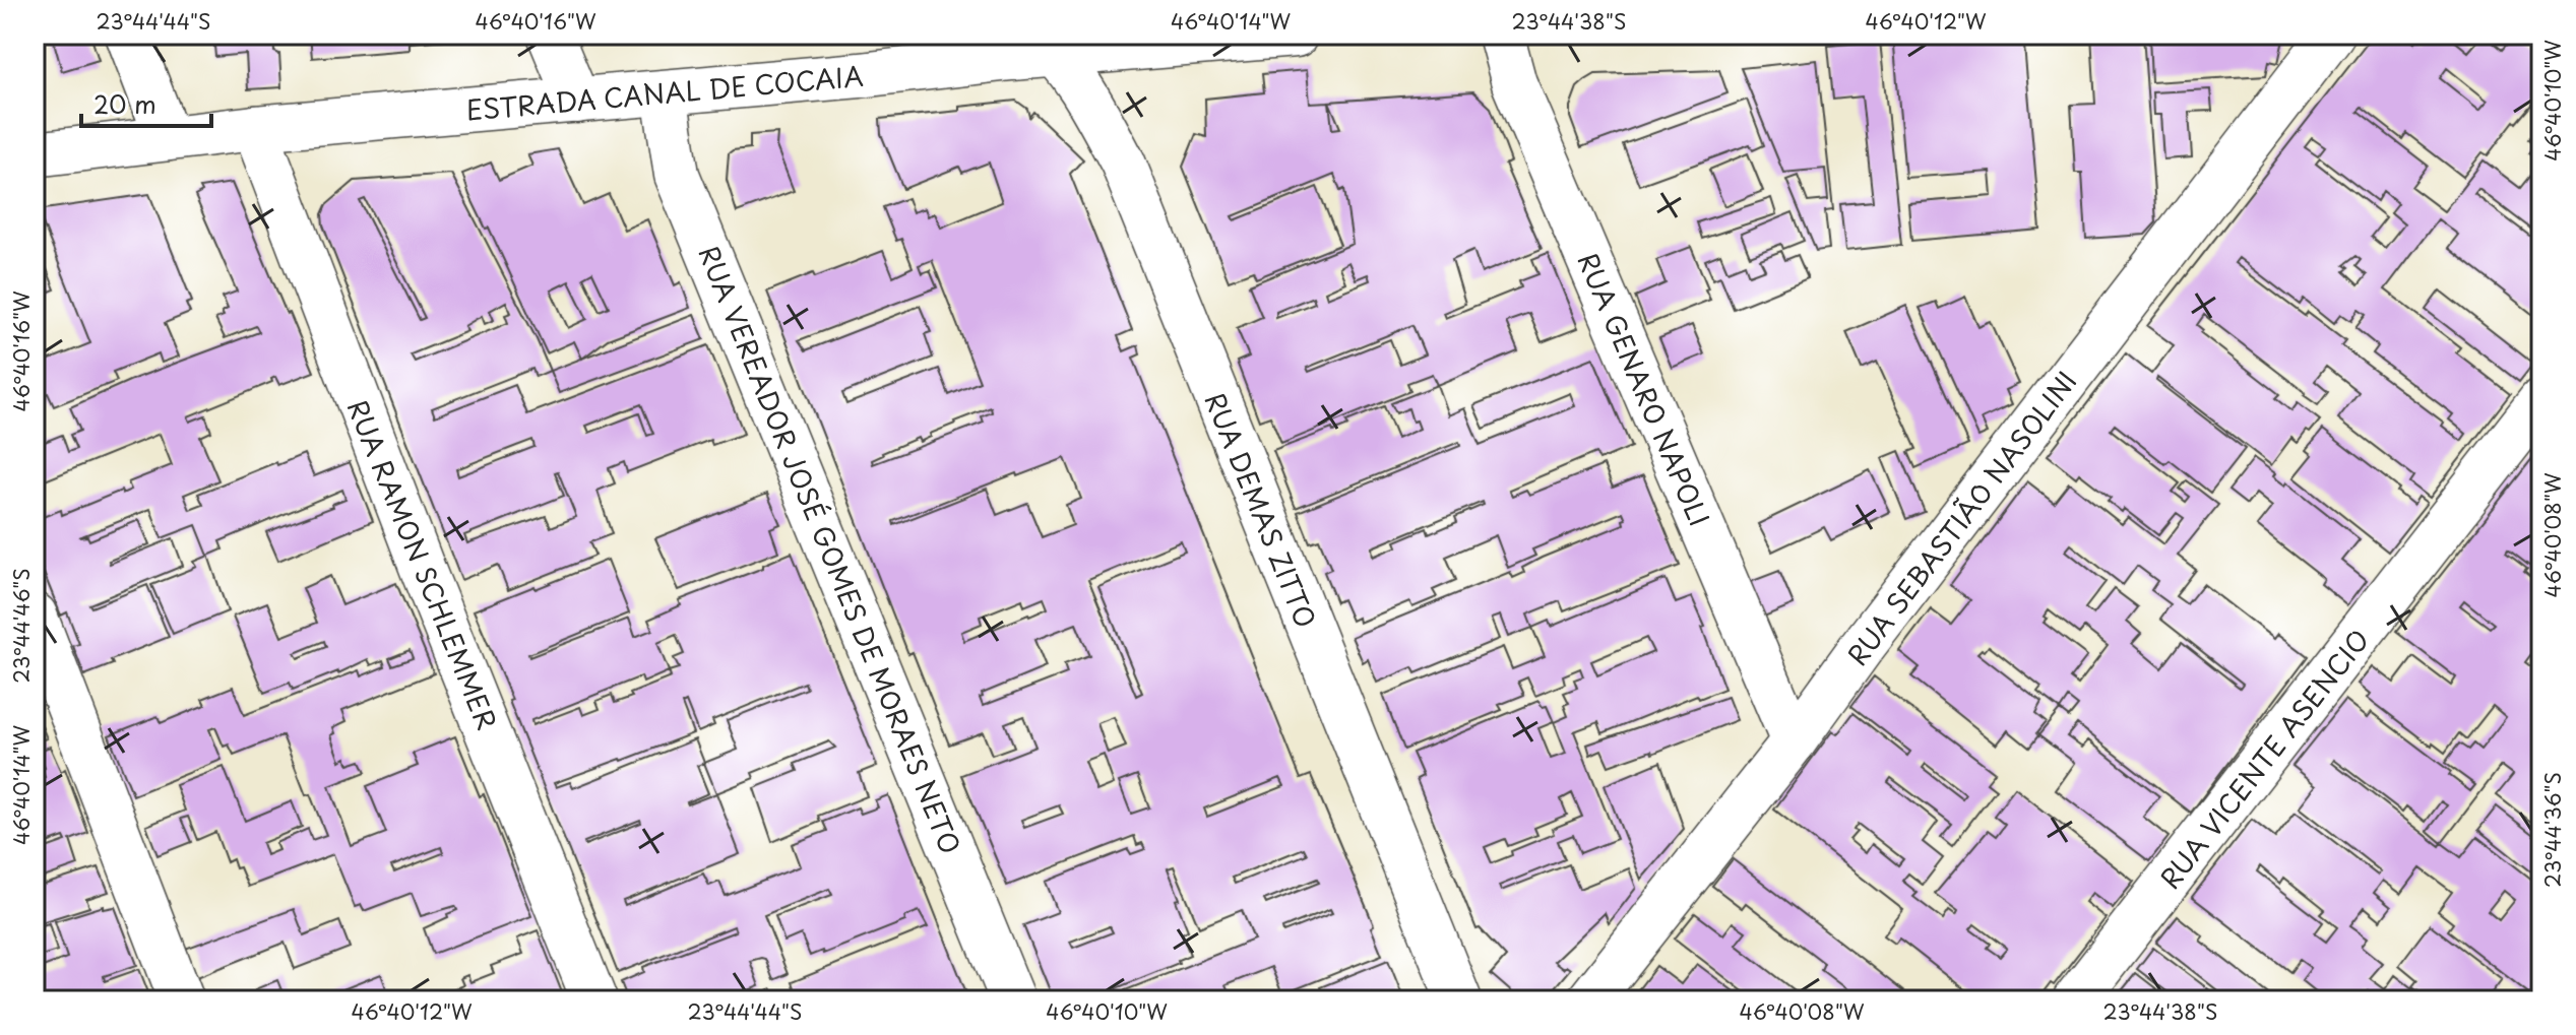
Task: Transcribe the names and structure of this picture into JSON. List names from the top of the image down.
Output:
{
  "streets": {
    "street": [
      "ESTRADA CANAL DE COCAIA",
      "RUA GENARO NAPOLI",
      "RUA DEMAS ZITTO",
      "RUA SEBASTIÃO NASOLINI",
      "RUA VEREADOR JOSÉ GOMES DE MORAES NETO",
      "RUA RAMON SCHLEMMER",
      "RUA VICENTE ASENCIO"
    ]
  },
  "crossings": [
    ["ESTRADA CANAL DE COCAIA", "RUA DEMAS ZITTO"],
    ["ESTRADA CANAL DE COCAIA", "RUA VEREADOR JOSÉ GOMES DE MORAES NETO"],
    ["ESTRADA CANAL DE COCAIA", "RUA RAMON SCHLEMMER"],
    ["RUA GENARO NAPOLI", "RUA SEBASTIÃO NASOLINI"]
  ],
  "scale_bar": "20 m",
  "coordinates": [
    "23°44'44\"S",
    "46°40'16\"W",
    "46°40'14\"W",
    "23°44'38\"S",
    "46°40'12\"W",
    "46°40'10\"W",
    "46°40'08\"W",
    "23°44'46\"S",
    "23°44'36\"S"
  ]
}
